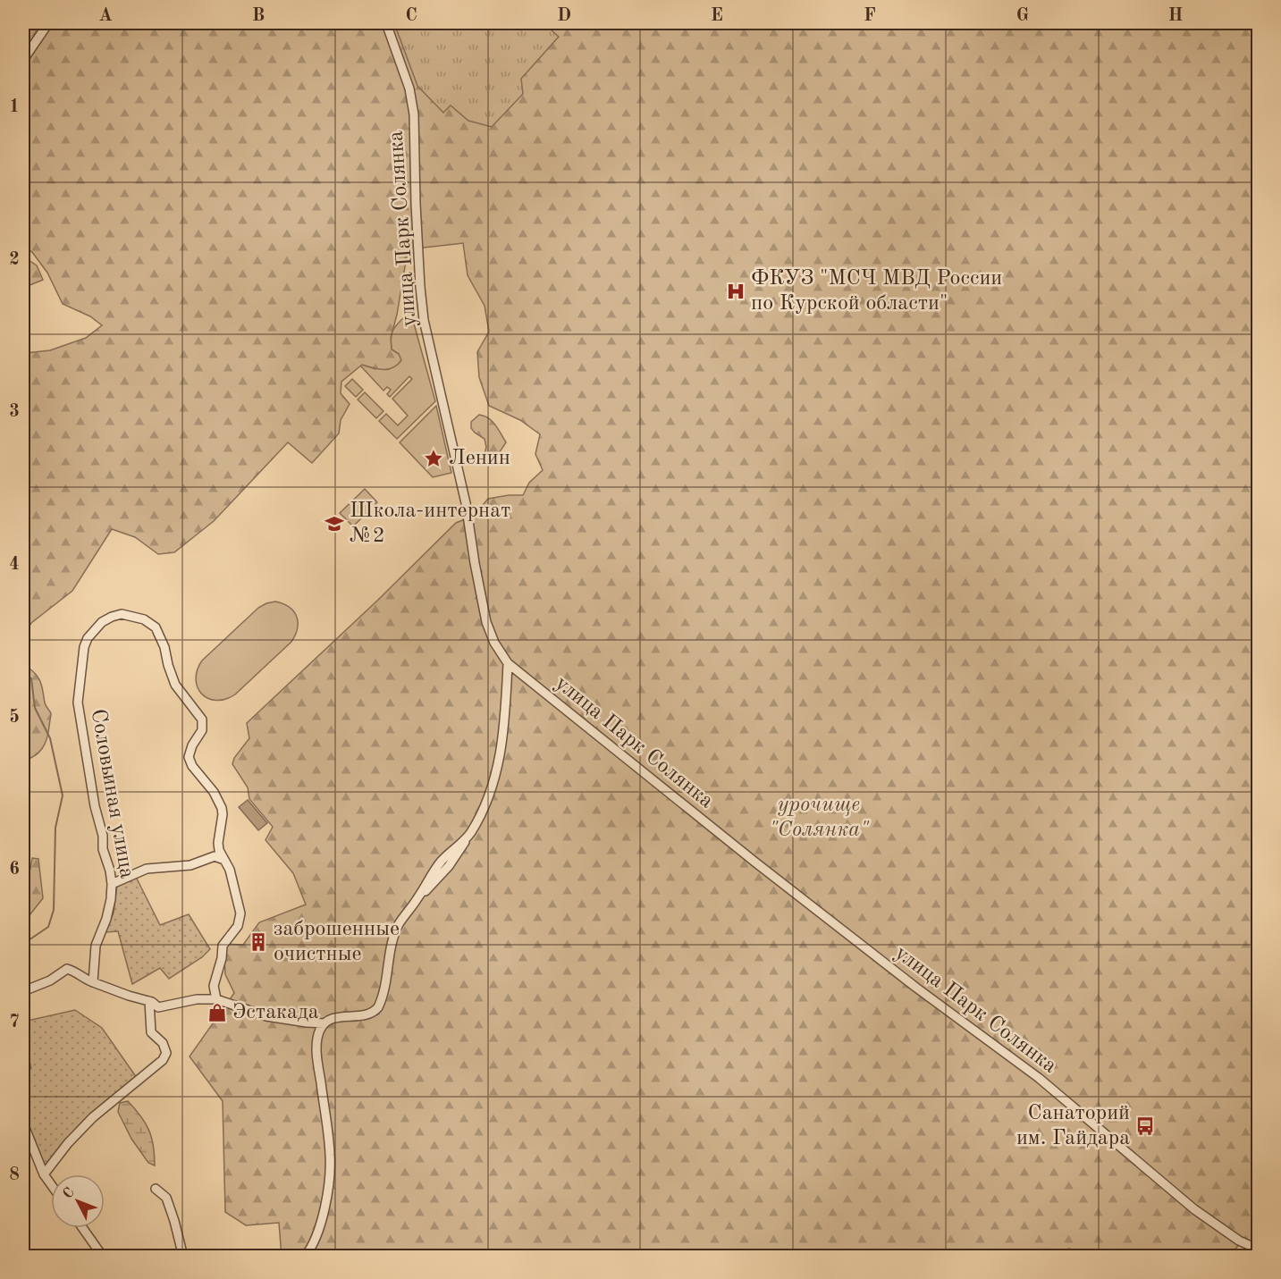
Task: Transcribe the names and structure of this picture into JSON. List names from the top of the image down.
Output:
{
  "streets": {
    "street": ["улица Парк Солянка", "Соловьиная улица"]
  },
  "parks": ["урочище \"Солянка\""],
  "places": {
    "hospital": ["ФКУЗ \"МСЧ МВД России по Курской области\""],
    "place": ["Ленин"],
    "school or university": ["Школа-интернат №2"],
    "building": ["заброшенные очистные"],
    "shop": ["Эстакада"],
    "bus stop": ["Санаторий им. Гайдара"]
  },
  "north": "top left",
  "grid": {
    "columns": [
      "A",
      "B",
      "C",
      "D",
      "E",
      "F",
      "G",
      "H"
    ],
    "rows": [
      "1",
      "2",
      "3",
      "4",
      "5",
      "6",
      "7",
      "8"
    ]
  }
}
